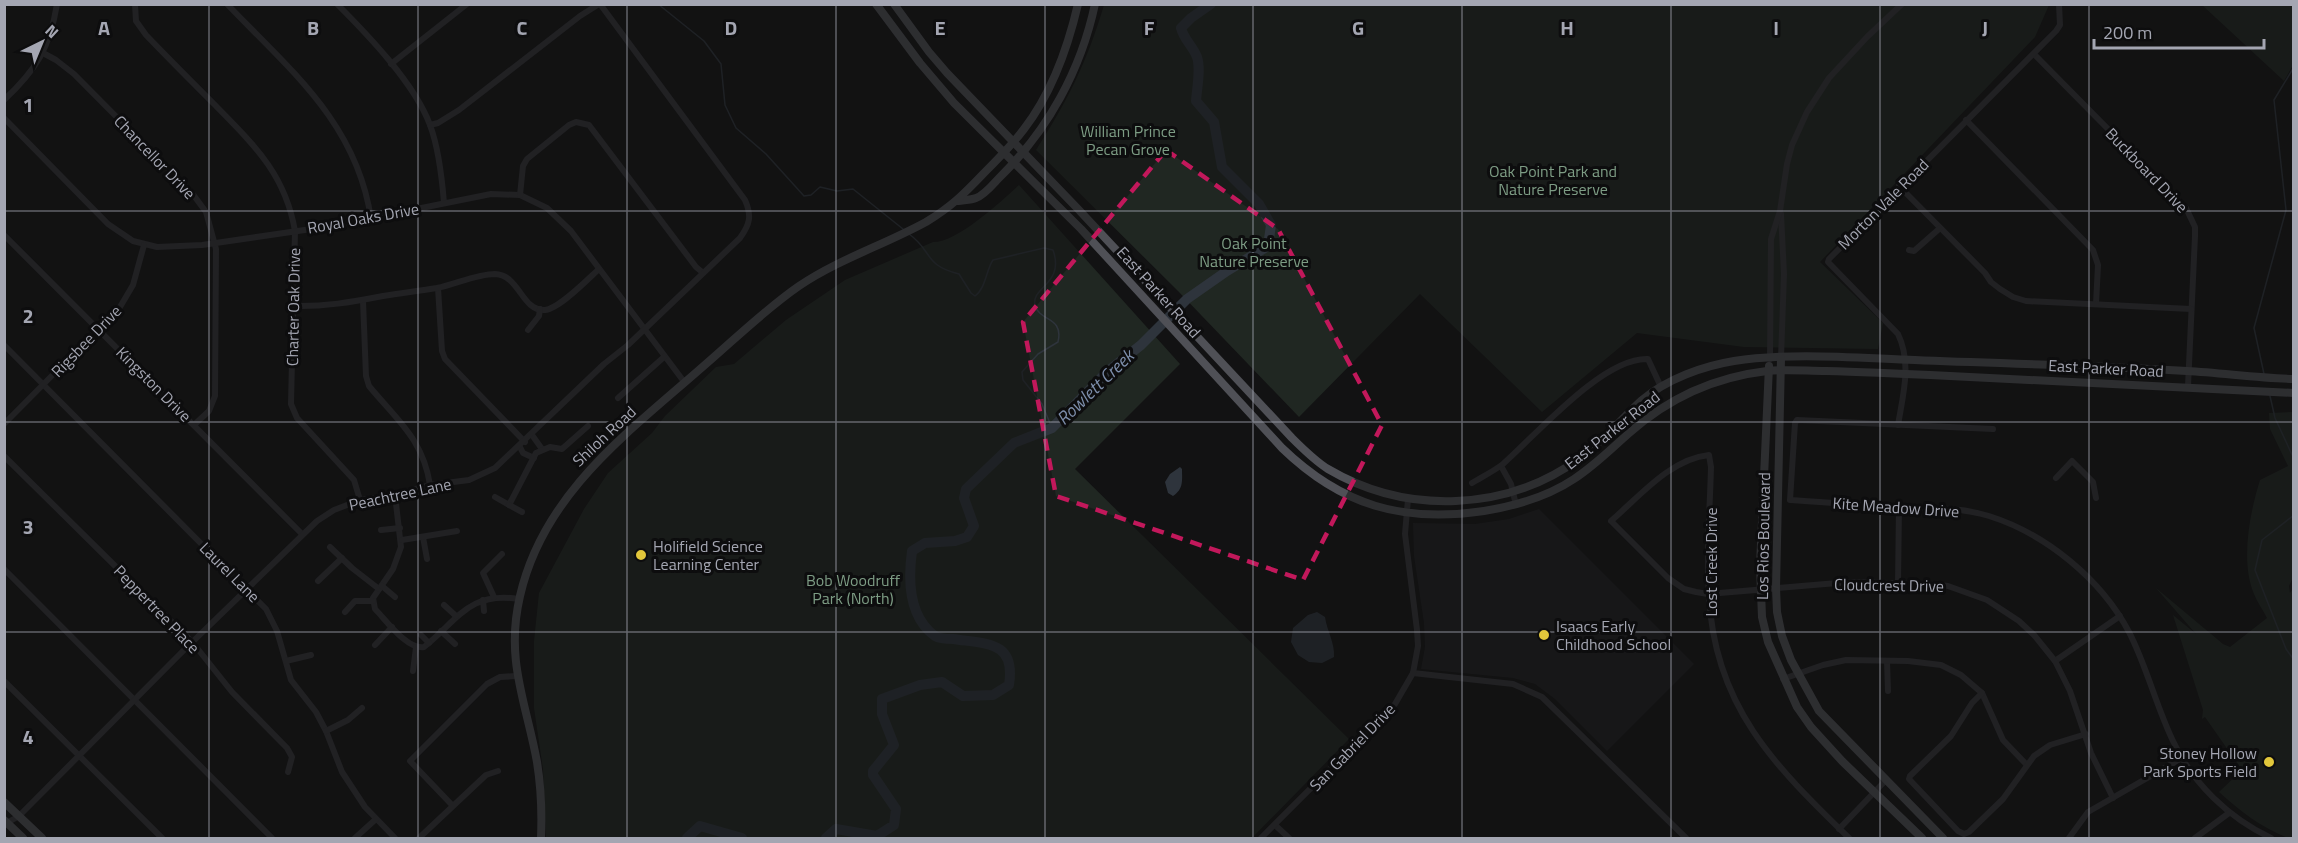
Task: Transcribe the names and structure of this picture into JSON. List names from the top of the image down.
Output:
{
  "streets": {
    "main road": ["East Parker Road", "Shiloh Road", "Los Rios Boulevard"],
    "street": [
      "Chancellor Drive",
      "Buckboard Drive",
      "Morton Vale Road",
      "Royal Oaks Drive",
      "Charter Oak Drive",
      "Rigsbee Drive",
      "Kingston Drive",
      "Peachtree Lane",
      "Kite Meadow Drive",
      "Lost Creek Drive",
      "Laurel Lane",
      "Cloudcrest Drive",
      "Peppertree Place",
      "San Gabriel Drive"
    ]
  },
  "crossings": [
    ["Chancellor Drive", "Royal Oaks Drive"],
    ["Chancellor Drive", "Kingston Drive"],
    ["Buckboard Drive", "Morton Vale Road"],
    ["Buckboard Drive", "East Parker Road"],
    ["Morton Vale Road", "East Parker Road"],
    ["Morton Vale Road", "Kite Meadow Drive"],
    ["Royal Oaks Drive", "Charter Oak Drive"],
    ["Royal Oaks Drive", "Rigsbee Drive"],
    ["Royal Oaks Drive", "Shiloh Road"],
    ["Royal Oaks Drive", "Peachtree Lane"],
    ["East Parker Road", "Shiloh Road"],
    ["East Parker Road", "Los Rios Boulevard"],
    ["East Parker Road", "San Gabriel Drive"],
    ["Charter Oak Drive", "Peachtree Lane"],
    ["Rigsbee Drive", "Kingston Drive"],
    ["Rigsbee Drive", "Laurel Lane"],
    ["Kingston Drive", "Peachtree Lane"],
    ["Peachtree Lane", "Laurel Lane"],
    ["Peachtree Lane", "Peppertree Place"],
    ["Los Rios Boulevard", "Cloudcrest Drive"],
    ["Lost Creek Drive", "Cloudcrest Drive"]
  ],
  "water": ["Rowlett Creek"],
  "parks": [
    "William Prince Pecan Grove",
    "Oak Point Park and Nature Preserve",
    "Oak Point Nature Preserve",
    "Bob Woodruff Park (North)"
  ],
  "places": ["Holifield Science Learning Center", "Isaacs Early Childhood School", "Stoney Hollow Park Sports Field"],
  "scale_bar": "200 m",
  "north": "top right",
  "grid": {
    "columns": [
      "A",
      "B",
      "C",
      "D",
      "E",
      "F",
      "G",
      "H",
      "I",
      "J"
    ],
    "rows": [
      "1",
      "2",
      "3",
      "4"
    ]
  }
}
